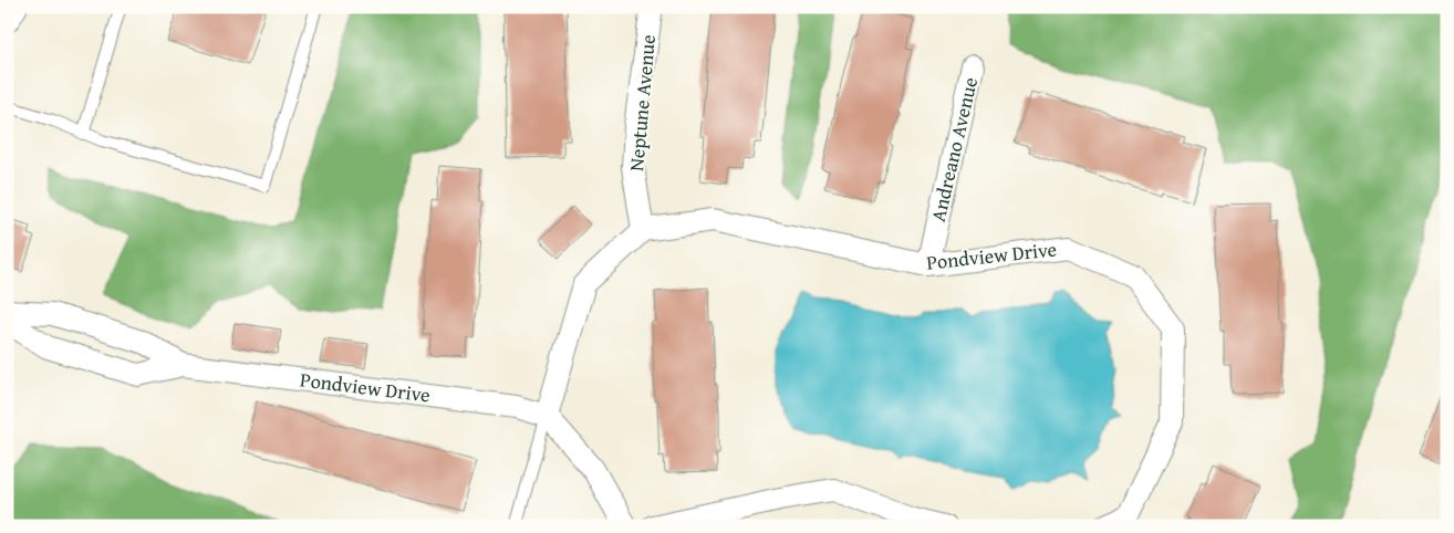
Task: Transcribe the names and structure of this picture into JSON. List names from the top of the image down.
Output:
{
  "streets": {
    "street": ["Neptune Avenue", "Andreano Avenue", "Pondview Drive"]
  },
  "crossings": [
    ["Neptune Avenue", "Pondview Drive"],
    ["Andreano Avenue", "Pondview Drive"]
  ]
}
